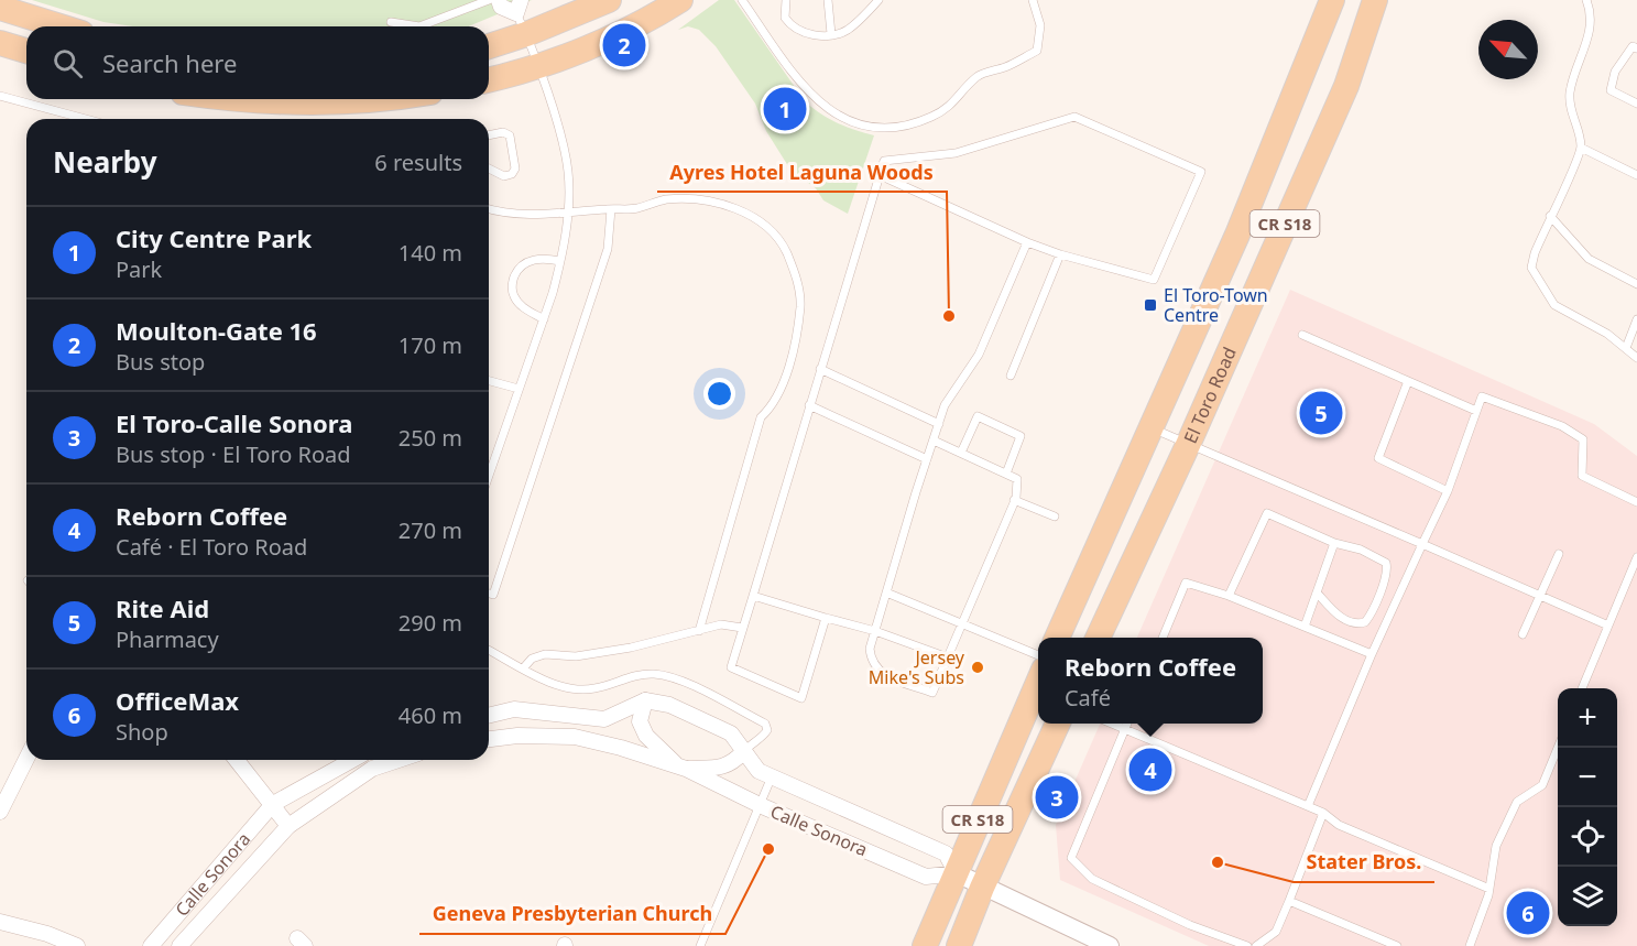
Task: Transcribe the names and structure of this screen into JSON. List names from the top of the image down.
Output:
{
  "streets": {
    "main road": ["CR S18", "El Toro Road"],
    "street": ["Calle Sonora"]
  },
  "crossings": [
    ["CR S18", "Calle Sonora"]
  ],
  "places": {
    "transit": ["El Toro-Town Centre"],
    "other": [
      "Ayres Hotel Laguna Woods",
      "Jersey Mike's Subs",
      "Geneva Presbyterian Church",
      "Stater Bros."
    ]
  },
  "north": "top left",
  "page": {
    "pins": [
      "2",
      "1",
      "5",
      "4",
      "3",
      "6"
    ],
    "search": "Search here",
    "heading": ["Nearby", "6 results"],
    "list": [
      {
        "mark": "1",
        "name": "City Centre Park",
        "note": "Park",
        "value": "140 m"
      },
      {
        "mark": "2",
        "name": "Moulton-Gate 16",
        "note": "Bus stop",
        "value": "170 m"
      },
      {
        "mark": "3",
        "name": "El Toro-Calle Sonora",
        "note": "Bus stop · El Toro Road",
        "value": "250 m"
      },
      {
        "mark": "4",
        "name": "Reborn Coffee",
        "note": "Café · El Toro Road",
        "value": "270 m"
      },
      {
        "mark": "5",
        "name": "Rite Aid",
        "note": "Pharmacy",
        "value": "290 m"
      },
      {
        "mark": "6",
        "name": "OfficeMax",
        "note": "Shop",
        "value": "460 m"
      }
    ],
    "popup": ["Reborn Coffee", "Café"],
    "map_buttons": ["+", "−"]
  }
}
